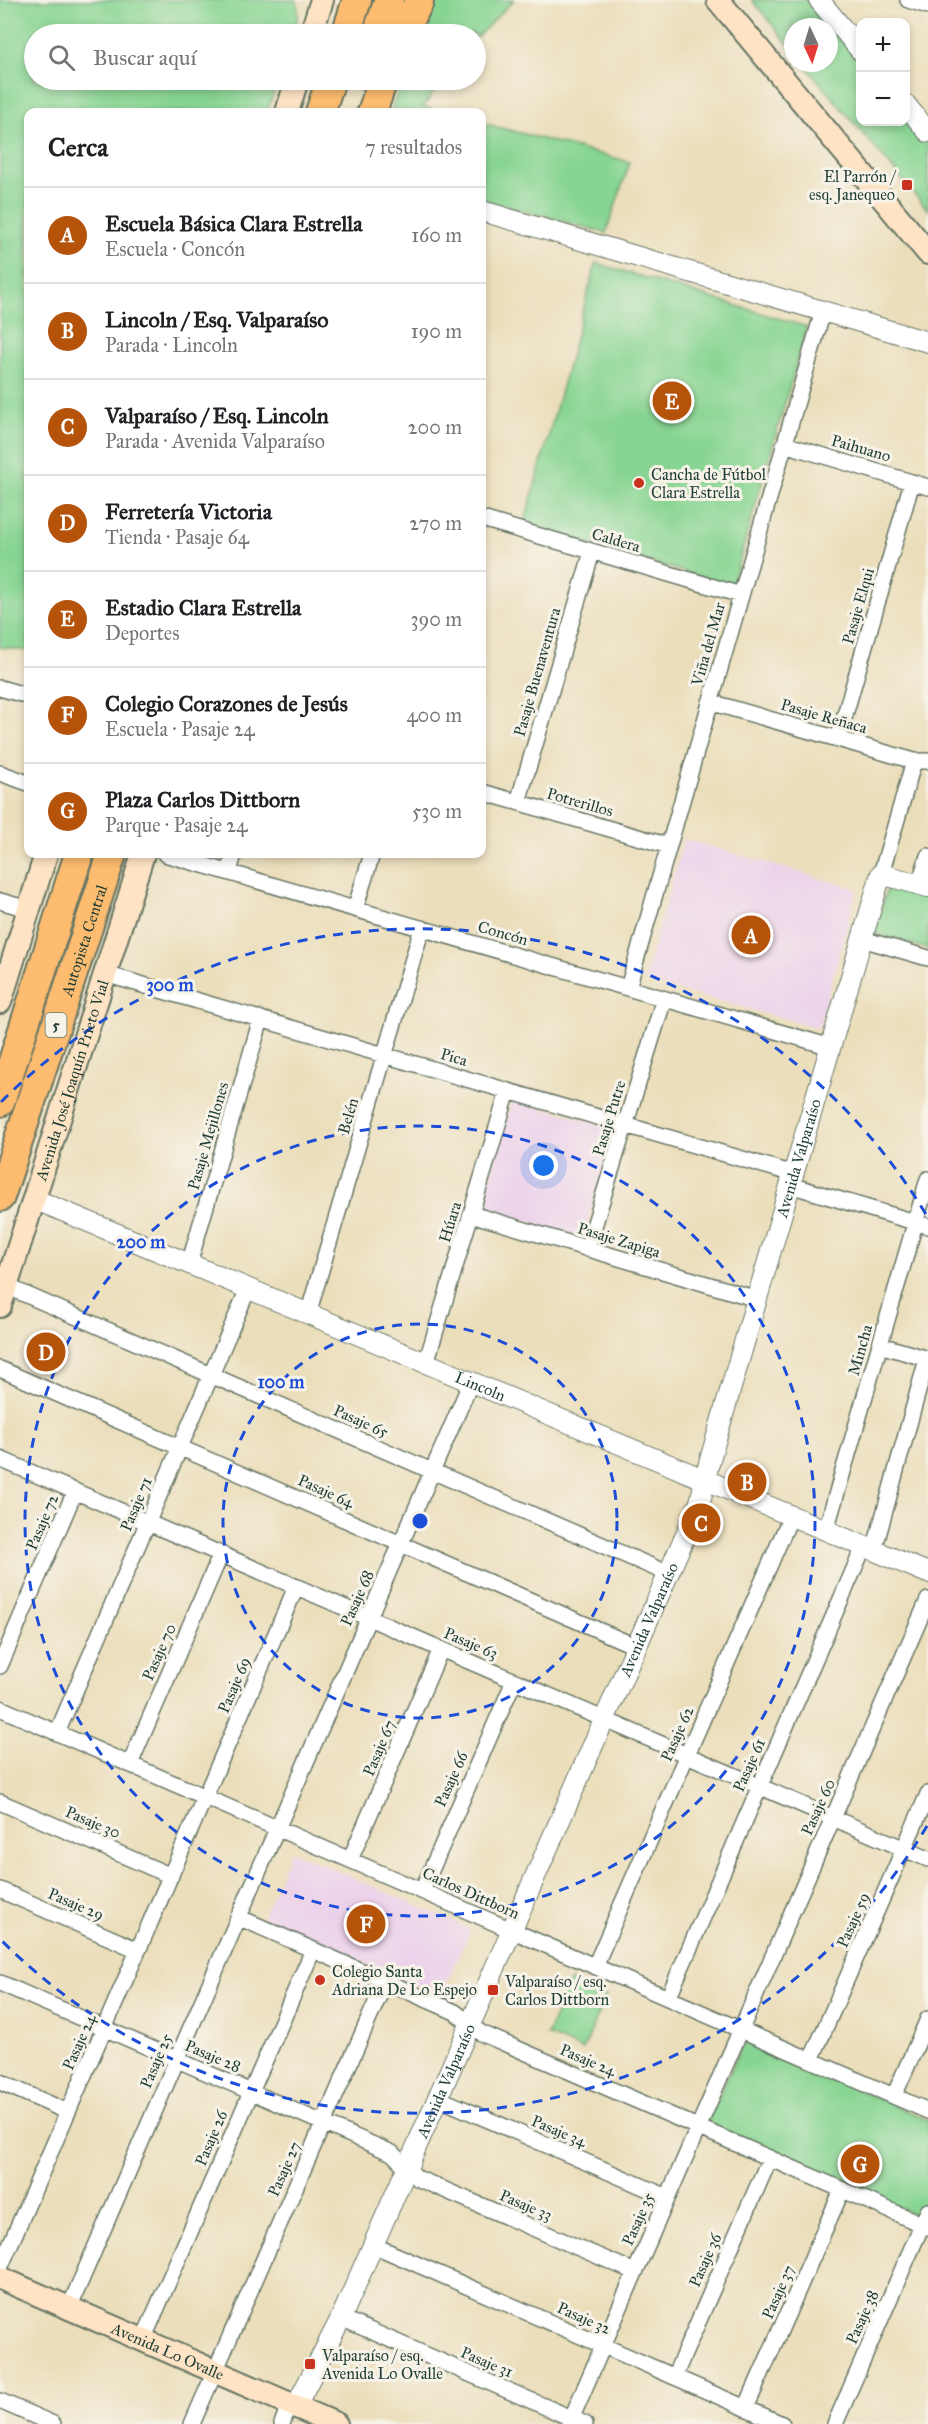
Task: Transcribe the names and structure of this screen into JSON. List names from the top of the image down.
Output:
{
  "streets": {
    "highway": ["Autopista Central", "5"],
    "main road": ["Avenida José Joaquín Prieto Vial", "Avenida Lo Ovalle"],
    "street": [
      "Paihuano",
      "Caldera",
      "Pasaje Elqui",
      "Viña del Mar",
      "Pasaje Buenaventura",
      "Pasaje Reñaca",
      "Potrerillos",
      "Concón",
      "Pica",
      "Belén",
      "Pasaje Putre",
      "Pasaje Mejillones",
      "Avenida Valparaíso",
      "Húara",
      "Pasaje Zapiga",
      "Mincha",
      "Lincoln",
      "Pasaje 65",
      "Pasaje 64",
      "Pasaje 71",
      "Pasaje 72",
      "Pasaje 68",
      "Pasaje 63",
      "Pasaje 70",
      "Pasaje 69",
      "Pasaje 62",
      "Pasaje 67",
      "Pasaje 61",
      "Pasaje 66",
      "Pasaje 60",
      "Pasaje 30",
      "Carlos Dittborn",
      "Pasaje 29",
      "Pasaje 59",
      "Pasaje 24",
      "Pasaje 28",
      "Pasaje 25",
      "Pasaje 34",
      "Pasaje 26",
      "Pasaje 27",
      "Pasaje 33",
      "Pasaje 35",
      "Pasaje 36",
      "Pasaje 37",
      "Pasaje 38",
      "Pasaje 32",
      "Pasaje 31"
    ]
  },
  "crossings": [
    ["Paihuano", "Pasaje Elqui"],
    ["Paihuano", "Viña del Mar"],
    ["Caldera", "Viña del Mar"],
    ["Caldera", "Pasaje Buenaventura"],
    ["Pasaje Elqui", "Pasaje Reñaca"],
    ["Viña del Mar", "Pasaje Reñaca"],
    ["Viña del Mar", "Potrerillos"],
    ["Viña del Mar", "Concón"],
    ["Pasaje Buenaventura", "Potrerillos"],
    ["Pasaje Reñaca", "Avenida Valparaíso"],
    ["Concón", "Belén"],
    ["Concón", "Pasaje Putre"],
    ["Concón", "Avenida Valparaíso"],
    ["Pica", "Avenida José Joaquín Prieto Vial"],
    ["Pica", "Belén"],
    ["Pica", "Pasaje Putre"],
    ["Pica", "Pasaje Mejillones"],
    ["Pica", "Avenida Valparaíso"],
    ["Pica", "Húara"],
    ["Pica", "Mincha"],
    ["Avenida José Joaquín Prieto Vial", "Lincoln"],
    ["Avenida José Joaquín Prieto Vial", "Pasaje 65"],
    ["Belén", "Lincoln"],
    ["Pasaje Putre", "Pasaje Zapiga"],
    ["Pasaje Mejillones", "Lincoln"],
    ["Avenida Valparaíso", "Pasaje Zapiga"],
    ["Avenida Valparaíso", "Lincoln"],
    ["Avenida Valparaíso", "Pasaje 65"],
    ["Avenida Valparaíso", "Pasaje 64"],
    ["Avenida Valparaíso", "Pasaje 63"],
    ["Avenida Valparaíso", "Carlos Dittborn"],
    ["Avenida Valparaíso", "Pasaje 24"],
    ["Avenida Valparaíso", "Pasaje 28"],
    ["Avenida Valparaíso", "Pasaje 34"],
    ["Avenida Valparaíso", "Pasaje 33"],
    ["Avenida Valparaíso", "Pasaje 32"],
    ["Avenida Valparaíso", "Avenida Lo Ovalle"],
    ["Avenida Valparaíso", "Pasaje 31"],
    ["Húara", "Pasaje Zapiga"],
    ["Húara", "Lincoln"],
    ["Mincha", "Lincoln"],
    ["Lincoln", "Pasaje 71"],
    ["Lincoln", "Pasaje 68"],
    ["Lincoln", "Pasaje 62"],
    ["Lincoln", "Pasaje 61"],
    ["Pasaje 65", "Pasaje 71"],
    ["Pasaje 65", "Pasaje 68"],
    ["Pasaje 64", "Pasaje 71"],
    ["Pasaje 64", "Pasaje 68"],
    ["Pasaje 71", "Pasaje 63"],
    ["Pasaje 71", "Carlos Dittborn"],
    ["Pasaje 72", "Pasaje 63"],
    ["Pasaje 68", "Pasaje 63"],
    ["Pasaje 68", "Carlos Dittborn"],
    ["Pasaje 68", "Pasaje 25"],
    ["Pasaje 63", "Pasaje 70"],
    ["Pasaje 63", "Pasaje 69"],
    ["Pasaje 63", "Pasaje 62"],
    ["Pasaje 63", "Pasaje 67"],
    ["Pasaje 63", "Pasaje 61"],
    ["Pasaje 63", "Pasaje 66"],
    ["Pasaje 63", "Pasaje 60"],
    ["Pasaje 63", "Pasaje 59"],
    ["Pasaje 70", "Carlos Dittborn"],
    ["Pasaje 69", "Carlos Dittborn"],
    ["Pasaje 69", "Pasaje 24"],
    ["Pasaje 62", "Carlos Dittborn"],
    ["Pasaje 67", "Carlos Dittborn"],
    ["Pasaje 61", "Carlos Dittborn"],
    ["Pasaje 66", "Carlos Dittborn"],
    ["Pasaje 60", "Carlos Dittborn"],
    ["Pasaje 60", "Pasaje 35"],
    ["Pasaje 30", "Pasaje 24"],
    ["Carlos Dittborn", "Pasaje 59"],
    ["Carlos Dittborn", "Pasaje 24"],
    ["Carlos Dittborn", "Pasaje 25"],
    ["Carlos Dittborn", "Pasaje 35"],
    ["Pasaje 29", "Pasaje 24"],
    ["Pasaje 24", "Pasaje 28"],
    ["Pasaje 24", "Pasaje 25"],
    ["Pasaje 24", "Pasaje 26"],
    ["Pasaje 24", "Pasaje 27"],
    ["Pasaje 24", "Pasaje 35"],
    ["Pasaje 24", "Pasaje 36"],
    ["Pasaje 24", "Pasaje 37"],
    ["Pasaje 24", "Pasaje 38"],
    ["Pasaje 28", "Pasaje 25"],
    ["Pasaje 28", "Pasaje 26"],
    ["Pasaje 28", "Pasaje 27"],
    ["Pasaje 28", "Pasaje 33"],
    ["Pasaje 25", "Avenida Lo Ovalle"],
    ["Pasaje 34", "Pasaje 35"],
    ["Pasaje 26", "Avenida Lo Ovalle"],
    ["Pasaje 27", "Avenida Lo Ovalle"],
    ["Pasaje 33", "Pasaje 35"],
    ["Pasaje 35", "Pasaje 32"],
    ["Pasaje 35", "Pasaje 31"],
    ["Pasaje 36", "Pasaje 32"],
    ["Pasaje 37", "Pasaje 32"]
  ],
  "places": {
    "transit": ["El Parrón / esq. Janequeo", "Valparaíso / esq. Carlos Dittborn", "Valparaíso / esq. Avenida Lo Ovalle"],
    "other": ["Cancha de Fútbol Clara Estrella", "Colegio Santa Adriana De Lo Espejo"]
  },
  "north": "bottom",
  "page": {
    "map_buttons": ["+", "−"],
    "search": "Buscar aquí",
    "heading": ["Cerca", "7 resultados"],
    "list": [
      {
        "mark": "A",
        "name": "Escuela Básica Clara Estrella",
        "note": "Escuela · Concón",
        "value": "160 m"
      },
      {
        "mark": "B",
        "name": "Lincoln / Esq. Valparaíso",
        "note": "Parada · Lincoln",
        "value": "190 m"
      },
      {
        "mark": "C",
        "name": "Valparaíso / Esq. Lincoln",
        "note": "Parada · Avenida Valparaíso",
        "value": "200 m"
      },
      {
        "mark": "D",
        "name": "Ferretería Victoria",
        "note": "Tienda · Pasaje 64",
        "value": "270 m"
      },
      {
        "mark": "E",
        "name": "Estadio Clara Estrella",
        "note": "Deportes",
        "value": "390 m"
      },
      {
        "mark": "F",
        "name": "Colegio Corazones de Jesús",
        "note": "Escuela · Pasaje 24",
        "value": "400 m"
      },
      {
        "mark": "G",
        "name": "Plaza Carlos Dittborn",
        "note": "Parque · Pasaje 24",
        "value": "530 m"
      }
    ],
    "pins": [
      "E",
      "A",
      "D",
      "B",
      "C",
      "F",
      "G"
    ]
  },
  "rings": ["300 m", "200 m", "100 m"]
}
